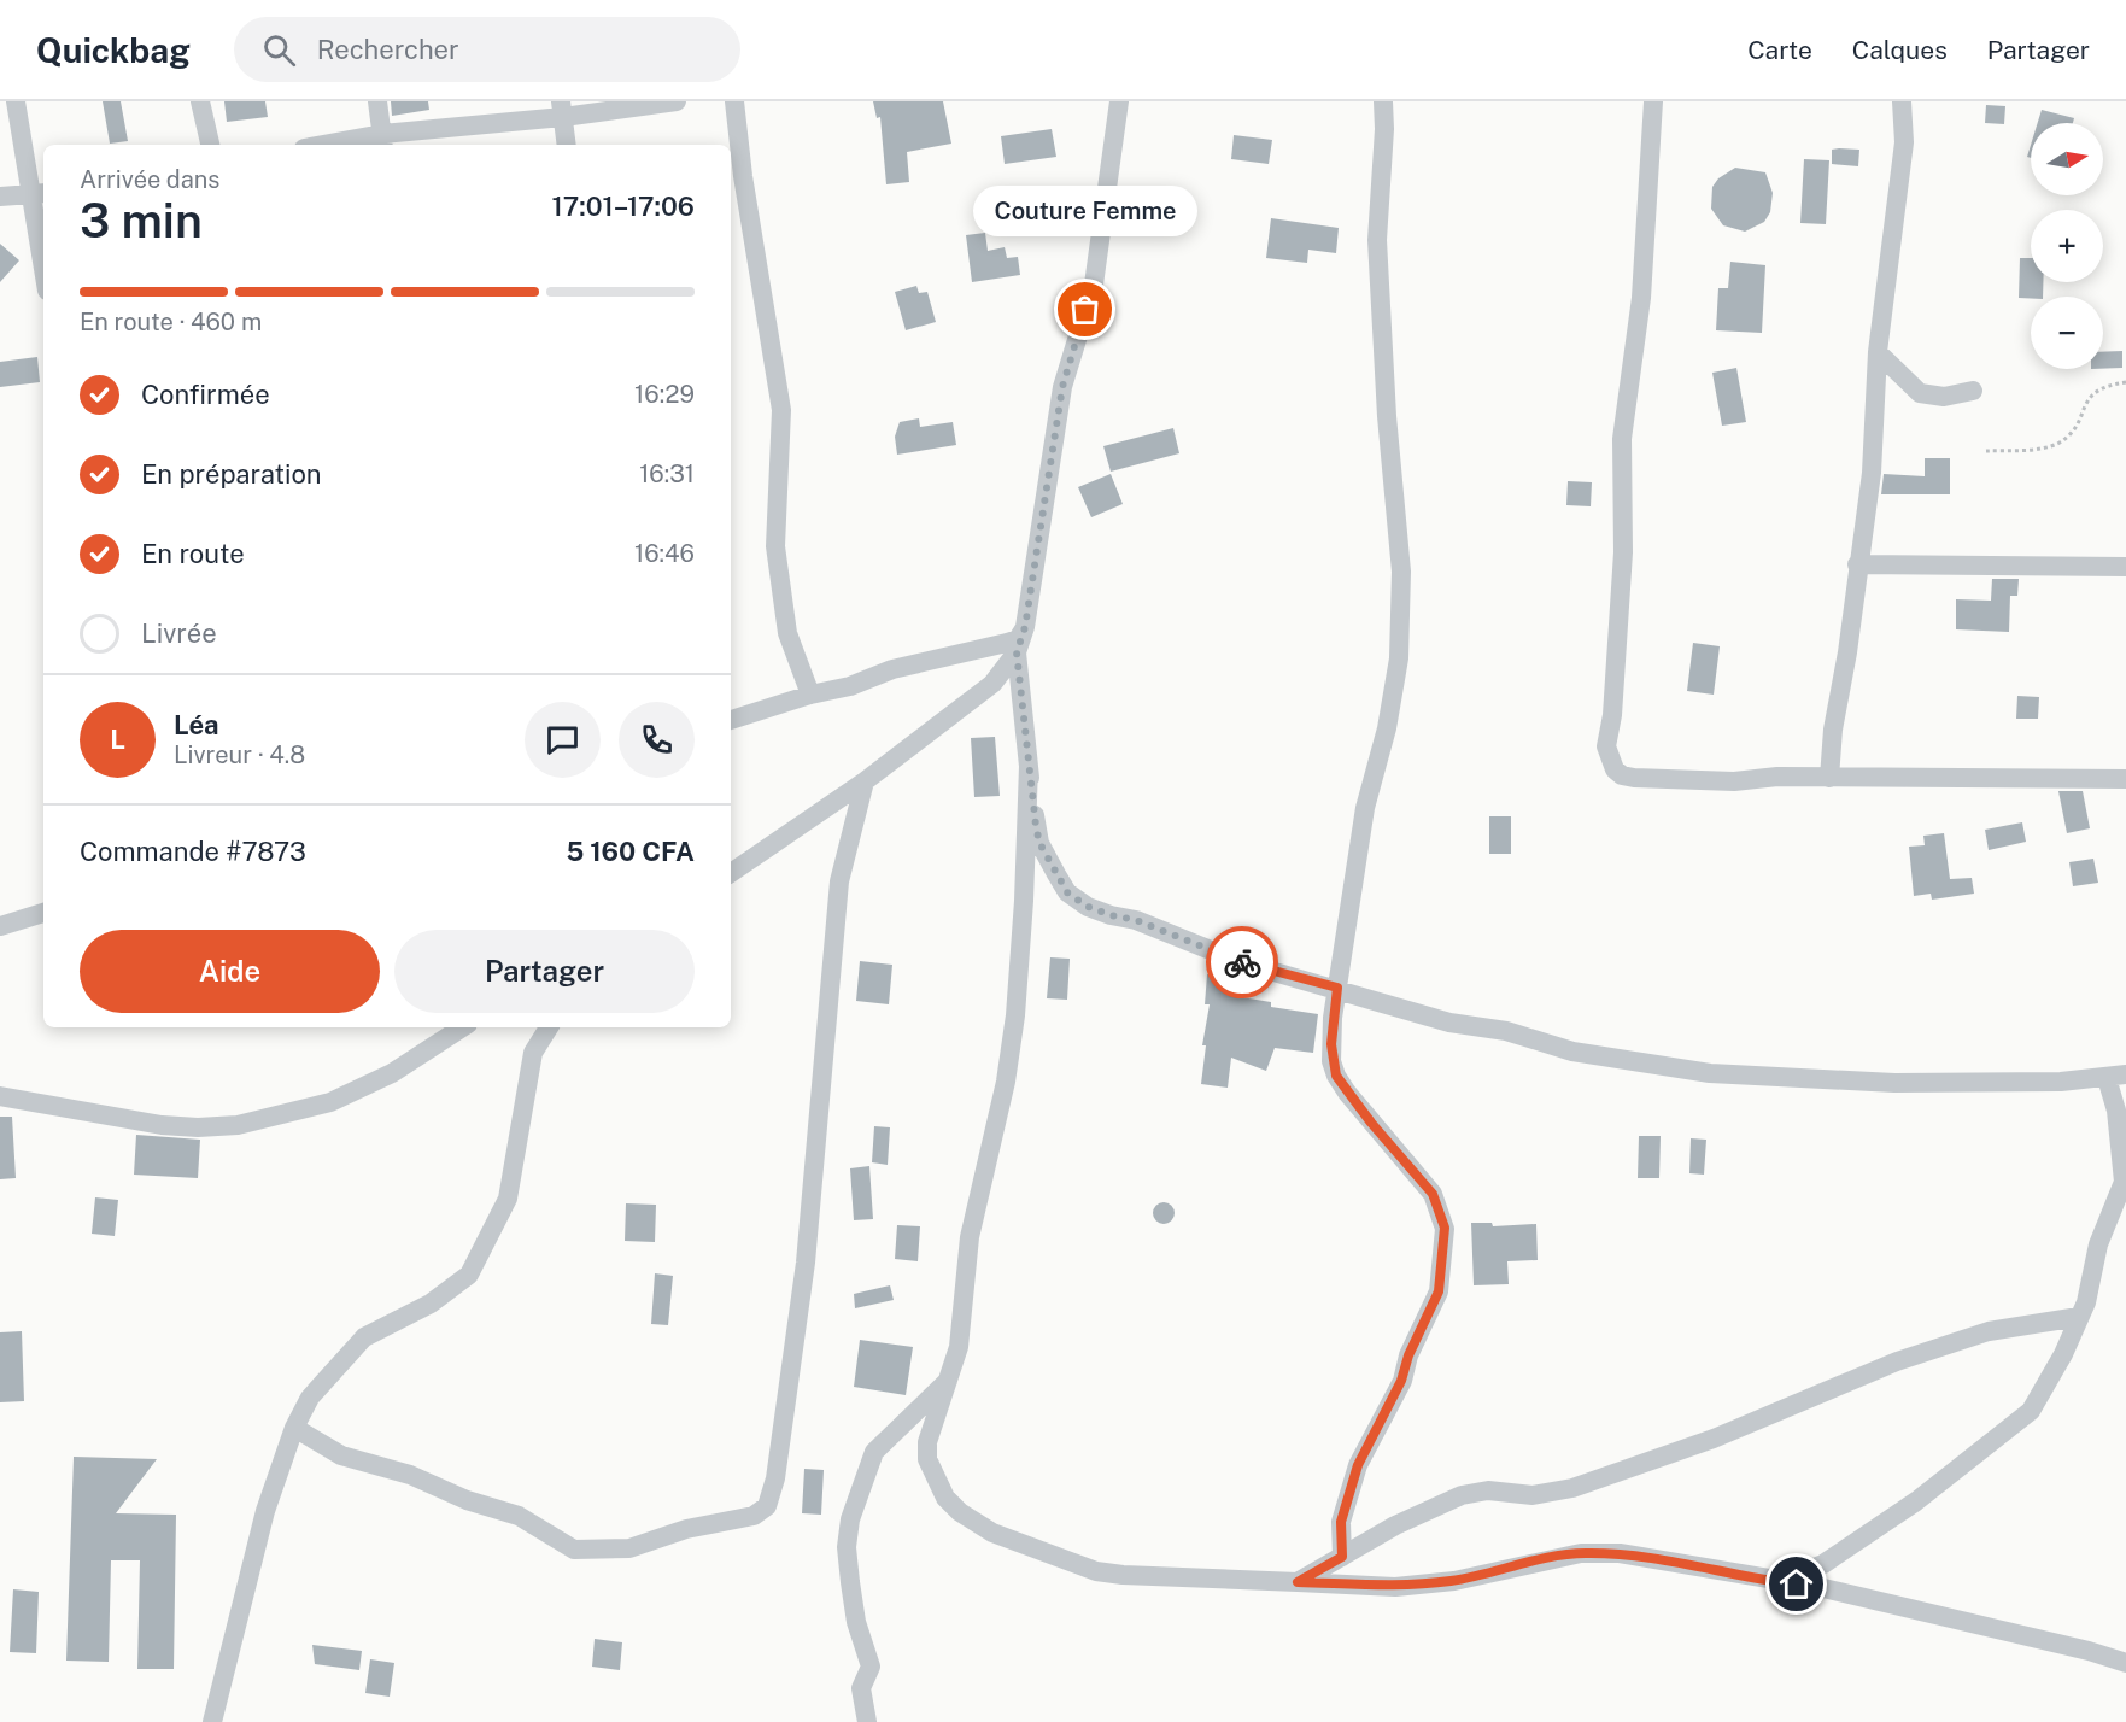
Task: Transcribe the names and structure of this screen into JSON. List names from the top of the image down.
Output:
{
  "places": ["Couture Femme"],
  "north": "right",
  "page": {
    "header": "Quickbag",
    "search": "Rechercher",
    "nav": ["Carte", "Calques", "Partager"],
    "map_buttons": ["+", "−"],
    "heading": ["3 min", "Arrivée dans", "17:01–17:06"],
    "panel": [
      "Léa",
      "Livreur · 4.8",
      "Commande #7873",
      "5 160 CFA"
    ],
    "bubble": "Couture Femme",
    "bar": "En route · 460 m",
    "list": [
      ["Confirmée", "16:29"],
      ["En préparation", "16:31"],
      ["En route", "16:46"],
      "Livrée"
    ],
    "round": "L",
    "buttons": ["Aide", "Partager"]
  }
}
